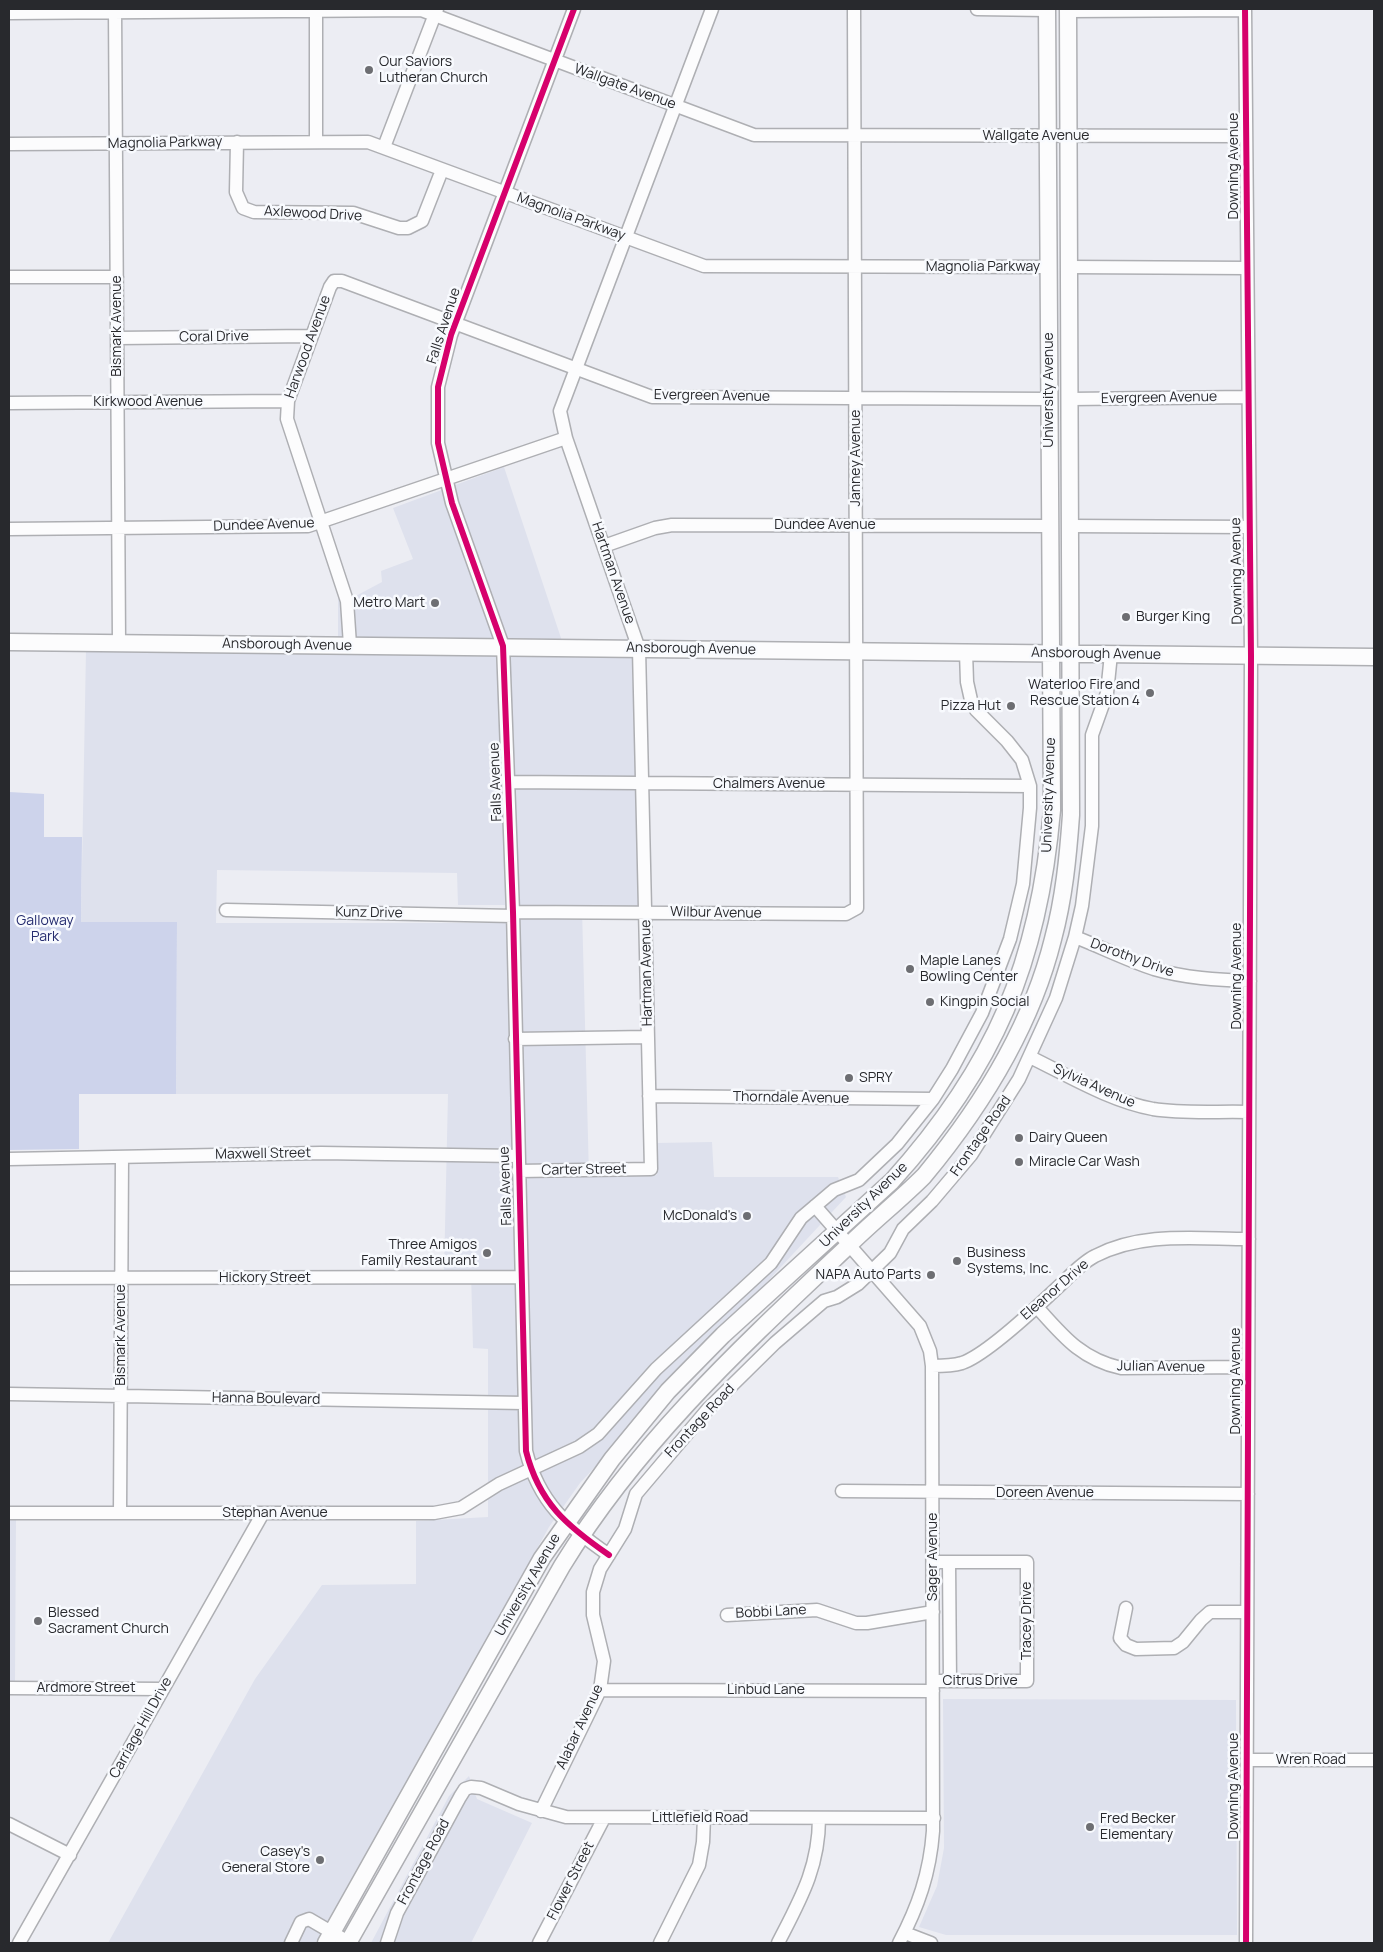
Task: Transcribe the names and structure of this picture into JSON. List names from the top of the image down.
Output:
{
  "streets": {
    "main road": ["University Avenue", "Ansborough Avenue"],
    "street": [
      "Wallgate Avenue",
      "Magnolia Parkway",
      "Downing Avenue",
      "Axlewood Drive",
      "Bismark Avenue",
      "Falls Avenue",
      "Coral Drive",
      "Harwood Avenue",
      "Evergreen Avenue",
      "Kirkwood Avenue",
      "Janney Avenue",
      "Dundee Avenue",
      "Hartman Avenue",
      "Chalmers Avenue",
      "Kunz Drive",
      "Wilbur Avenue",
      "Dorothy Drive",
      "Sylvia Avenue",
      "Thorndale Avenue",
      "Frontage Road",
      "Maxwell Street",
      "Carter Street",
      "Hickory Street",
      "Eleanor Drive",
      "Julian Avenue",
      "Hanna Boulevard",
      "Doreen Avenue",
      "Stephan Avenue",
      "Sager Avenue",
      "Bobbi Lane",
      "Tracey Drive",
      "Citrus Drive",
      "Ardmore Street",
      "Linbud Lane",
      "Alabar Avenue",
      "Carriage Hill Drive",
      "Wren Road",
      "Littlefield Road",
      "Flower Street"
    ]
  },
  "crossings": [
    ["Wallgate Avenue", "Downing Avenue"],
    ["Wallgate Avenue", "Bismark Avenue"],
    ["Wallgate Avenue", "Falls Avenue"],
    ["Wallgate Avenue", "University Avenue"],
    ["Wallgate Avenue", "Janney Avenue"],
    ["Wallgate Avenue", "Hartman Avenue"],
    ["Magnolia Parkway", "Axlewood Drive"],
    ["Magnolia Parkway", "Bismark Avenue"],
    ["Magnolia Parkway", "Falls Avenue"],
    ["Magnolia Parkway", "University Avenue"],
    ["Magnolia Parkway", "Janney Avenue"],
    ["Magnolia Parkway", "Hartman Avenue"],
    ["Downing Avenue", "Evergreen Avenue"],
    ["Downing Avenue", "Ansborough Avenue"],
    ["Downing Avenue", "Dorothy Drive"],
    ["Downing Avenue", "Sylvia Avenue"],
    ["Downing Avenue", "Eleanor Drive"],
    ["Downing Avenue", "Julian Avenue"],
    ["Downing Avenue", "Doreen Avenue"],
    ["Downing Avenue", "Wren Road"],
    ["Bismark Avenue", "Coral Drive"],
    ["Bismark Avenue", "Kirkwood Avenue"],
    ["Bismark Avenue", "Dundee Avenue"],
    ["Bismark Avenue", "Ansborough Avenue"],
    ["Bismark Avenue", "Maxwell Street"],
    ["Bismark Avenue", "Hickory Street"],
    ["Bismark Avenue", "Hanna Boulevard"],
    ["Bismark Avenue", "Stephan Avenue"],
    ["Falls Avenue", "University Avenue"],
    ["Falls Avenue", "Evergreen Avenue"],
    ["Falls Avenue", "Dundee Avenue"],
    ["Falls Avenue", "Ansborough Avenue"],
    ["Falls Avenue", "Chalmers Avenue"],
    ["Falls Avenue", "Kunz Drive"],
    ["Falls Avenue", "Wilbur Avenue"],
    ["Falls Avenue", "Frontage Road"],
    ["Falls Avenue", "Maxwell Street"],
    ["Falls Avenue", "Carter Street"],
    ["Falls Avenue", "Hickory Street"],
    ["Falls Avenue", "Hanna Boulevard"],
    ["Falls Avenue", "Stephan Avenue"],
    ["Falls Avenue", "Alabar Avenue"],
    ["Coral Drive", "Harwood Avenue"],
    ["Harwood Avenue", "Evergreen Avenue"],
    ["Harwood Avenue", "Kirkwood Avenue"],
    ["Harwood Avenue", "Dundee Avenue"],
    ["Harwood Avenue", "Ansborough Avenue"],
    ["University Avenue", "Evergreen Avenue"],
    ["University Avenue", "Dundee Avenue"],
    ["University Avenue", "Ansborough Avenue"],
    ["University Avenue", "Sager Avenue"],
    ["Evergreen Avenue", "Janney Avenue"],
    ["Evergreen Avenue", "Hartman Avenue"],
    ["Janney Avenue", "Dundee Avenue"],
    ["Janney Avenue", "Ansborough Avenue"],
    ["Janney Avenue", "Chalmers Avenue"],
    ["Janney Avenue", "Wilbur Avenue"],
    ["Dundee Avenue", "Hartman Avenue"],
    ["Hartman Avenue", "Ansborough Avenue"],
    ["Hartman Avenue", "Chalmers Avenue"],
    ["Hartman Avenue", "Wilbur Avenue"],
    ["Hartman Avenue", "Thorndale Avenue"],
    ["Hartman Avenue", "Carter Street"],
    ["Ansborough Avenue", "Frontage Road"],
    ["Kunz Drive", "Wilbur Avenue"],
    ["Dorothy Drive", "Frontage Road"],
    ["Sylvia Avenue", "Frontage Road"],
    ["Frontage Road", "Sager Avenue"],
    ["Frontage Road", "Alabar Avenue"],
    ["Frontage Road", "Littlefield Road"],
    ["Eleanor Drive", "Julian Avenue"],
    ["Eleanor Drive", "Sager Avenue"],
    ["Doreen Avenue", "Sager Avenue"],
    ["Stephan Avenue", "Carriage Hill Drive"],
    ["Sager Avenue", "Bobbi Lane"],
    ["Sager Avenue", "Citrus Drive"],
    ["Sager Avenue", "Linbud Lane"],
    ["Sager Avenue", "Littlefield Road"],
    ["Tracey Drive", "Citrus Drive"],
    ["Citrus Drive", "Linbud Lane"],
    ["Ardmore Street", "Carriage Hill Drive"],
    ["Linbud Lane", "Alabar Avenue"],
    ["Alabar Avenue", "Littlefield Road"],
    ["Littlefield Road", "Flower Street"]
  ],
  "parks": ["Galloway Park"],
  "places": [
    "Our Saviors Lutheran Church",
    "Metro Mart",
    "Burger King",
    "Waterloo Fire and Rescue Station 4",
    "Pizza Hut",
    "Maple Lanes Bowling Center",
    "Kingpin Social",
    "SPRY",
    "Dairy Queen",
    "Miracle Car Wash",
    "McDonald's",
    "Three Amigos Family Restaurant",
    "Business Systems, Inc.",
    "NAPA Auto Parts",
    "Blessed Sacrament Church",
    "Fred Becker Elementary",
    "Casey's General Store"
  ]
}
